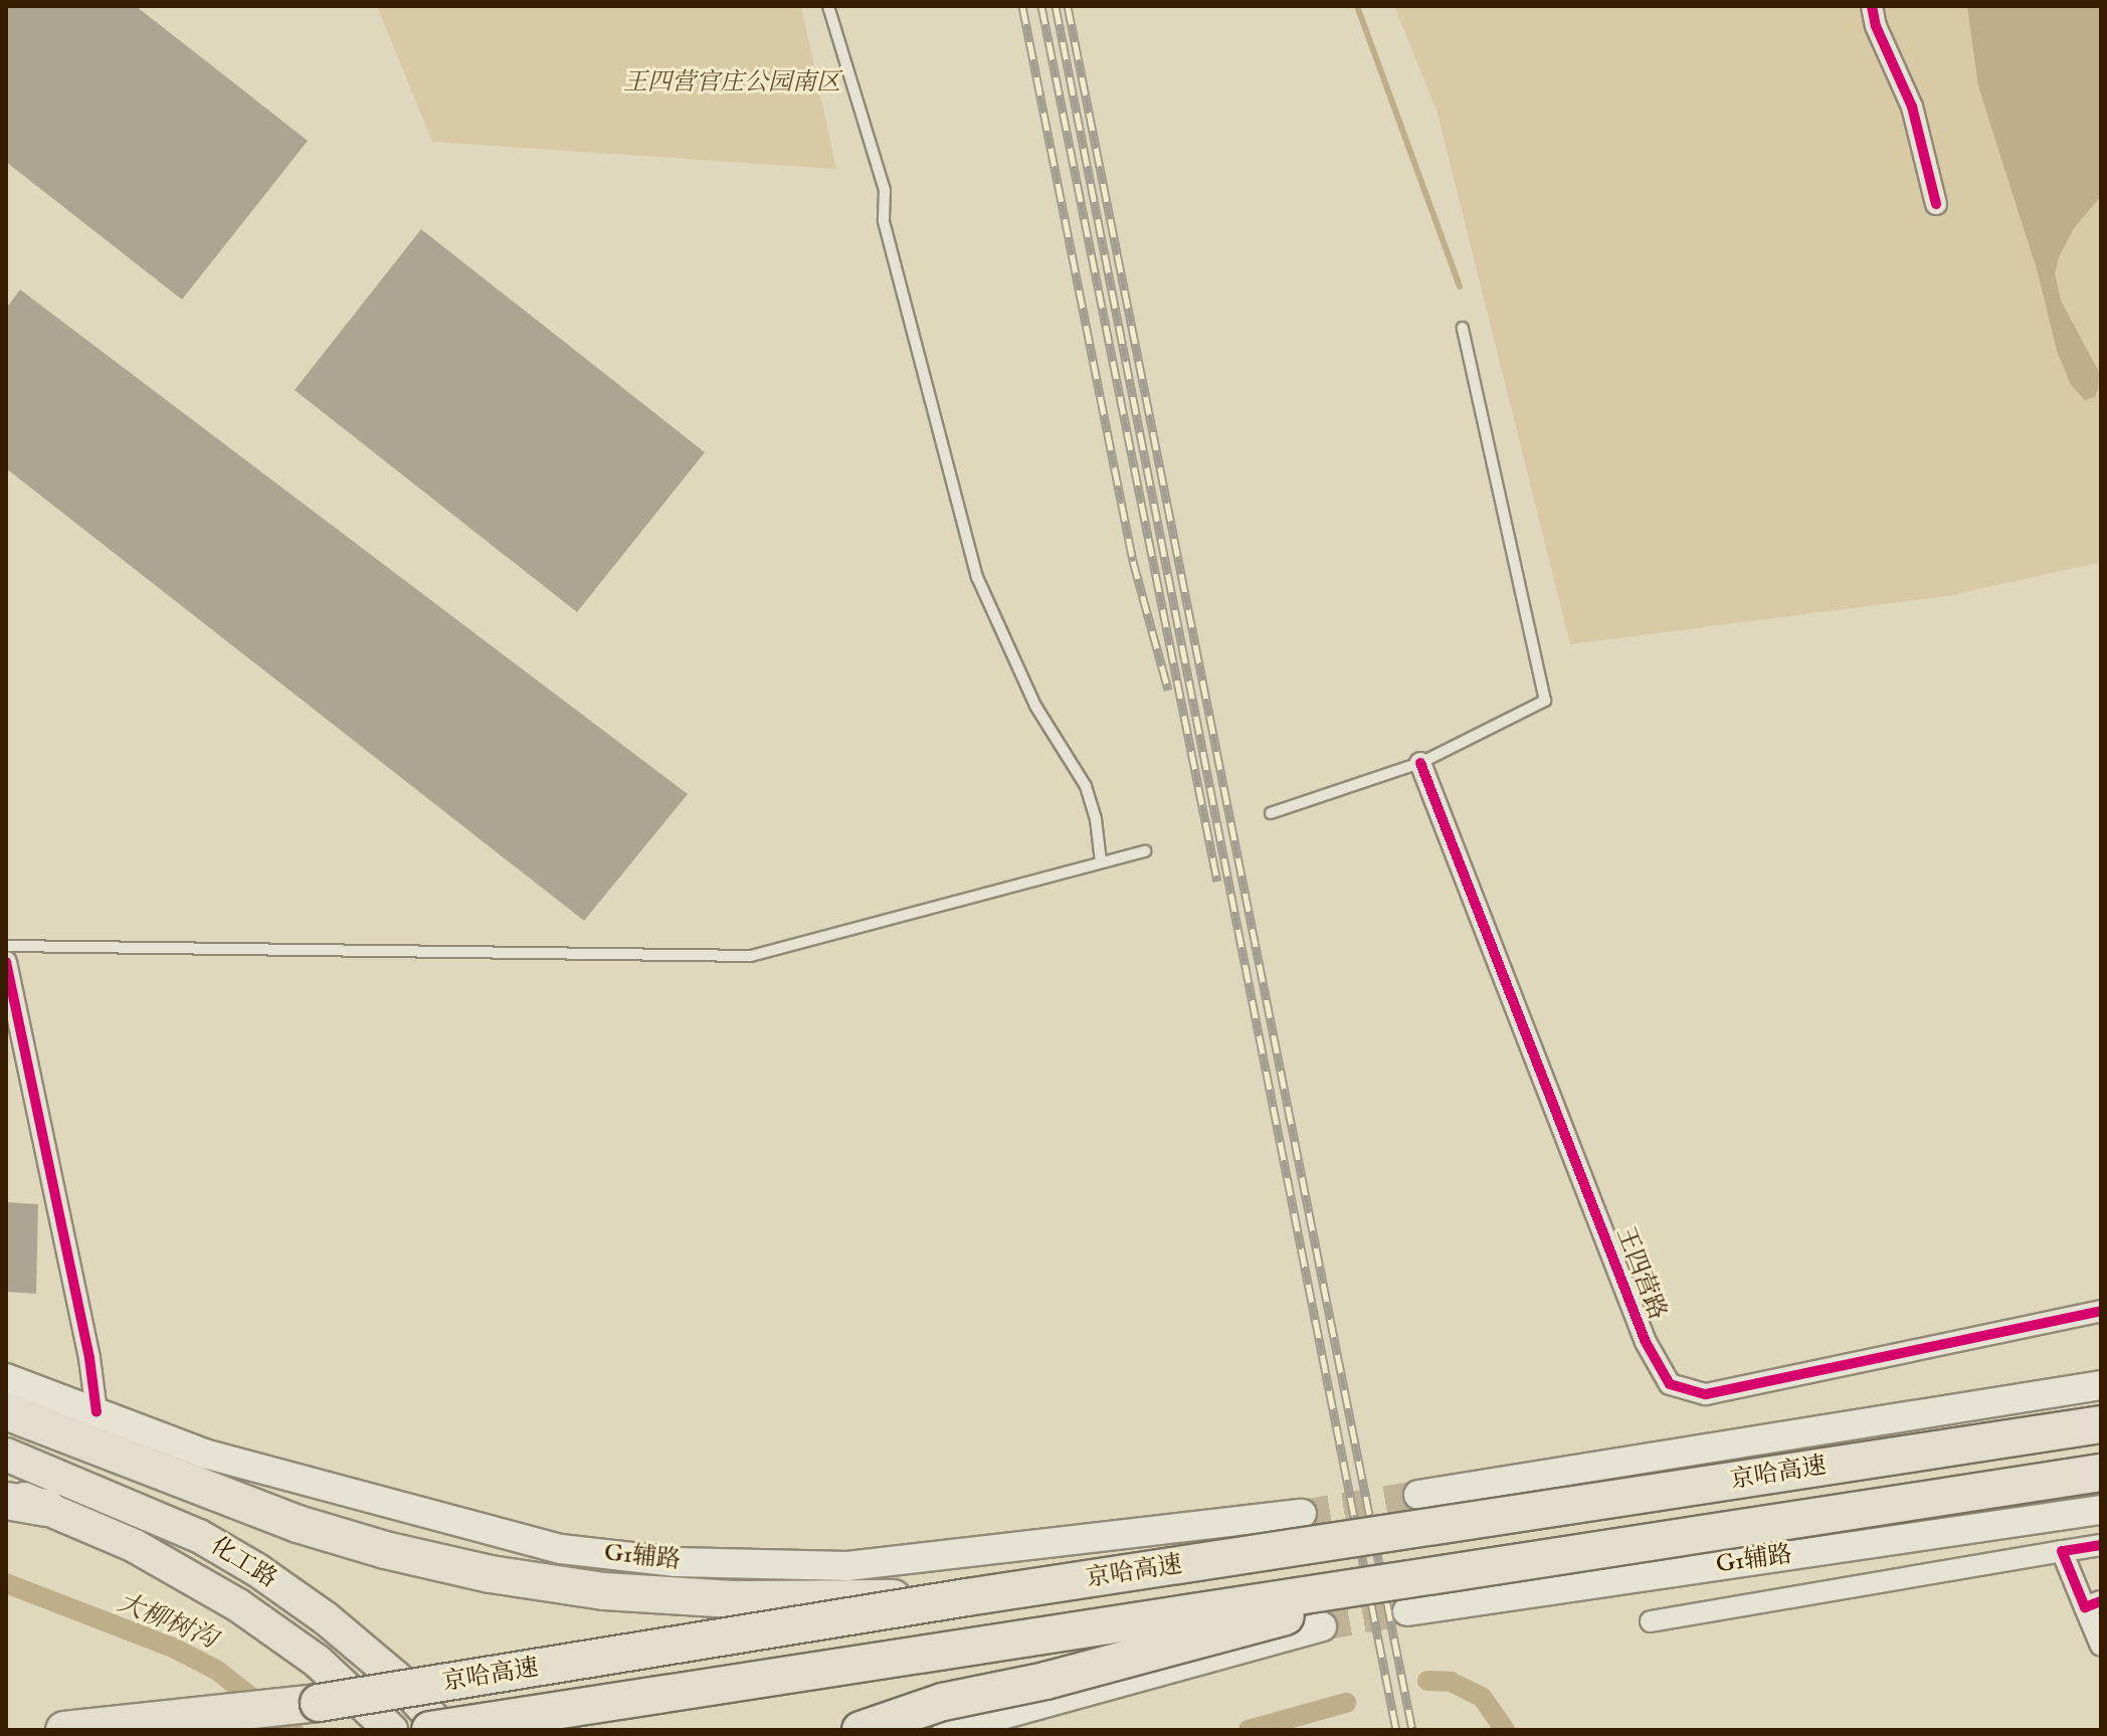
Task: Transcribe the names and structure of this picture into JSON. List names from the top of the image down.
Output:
{
  "streets": {
    "highway": ["京哈高速"],
    "main road": ["G1辅路", "化工路"],
    "street": ["王四营路"]
  },
  "water": ["大柳树沟"],
  "parks": ["王四营官庄公园南区"]
}
